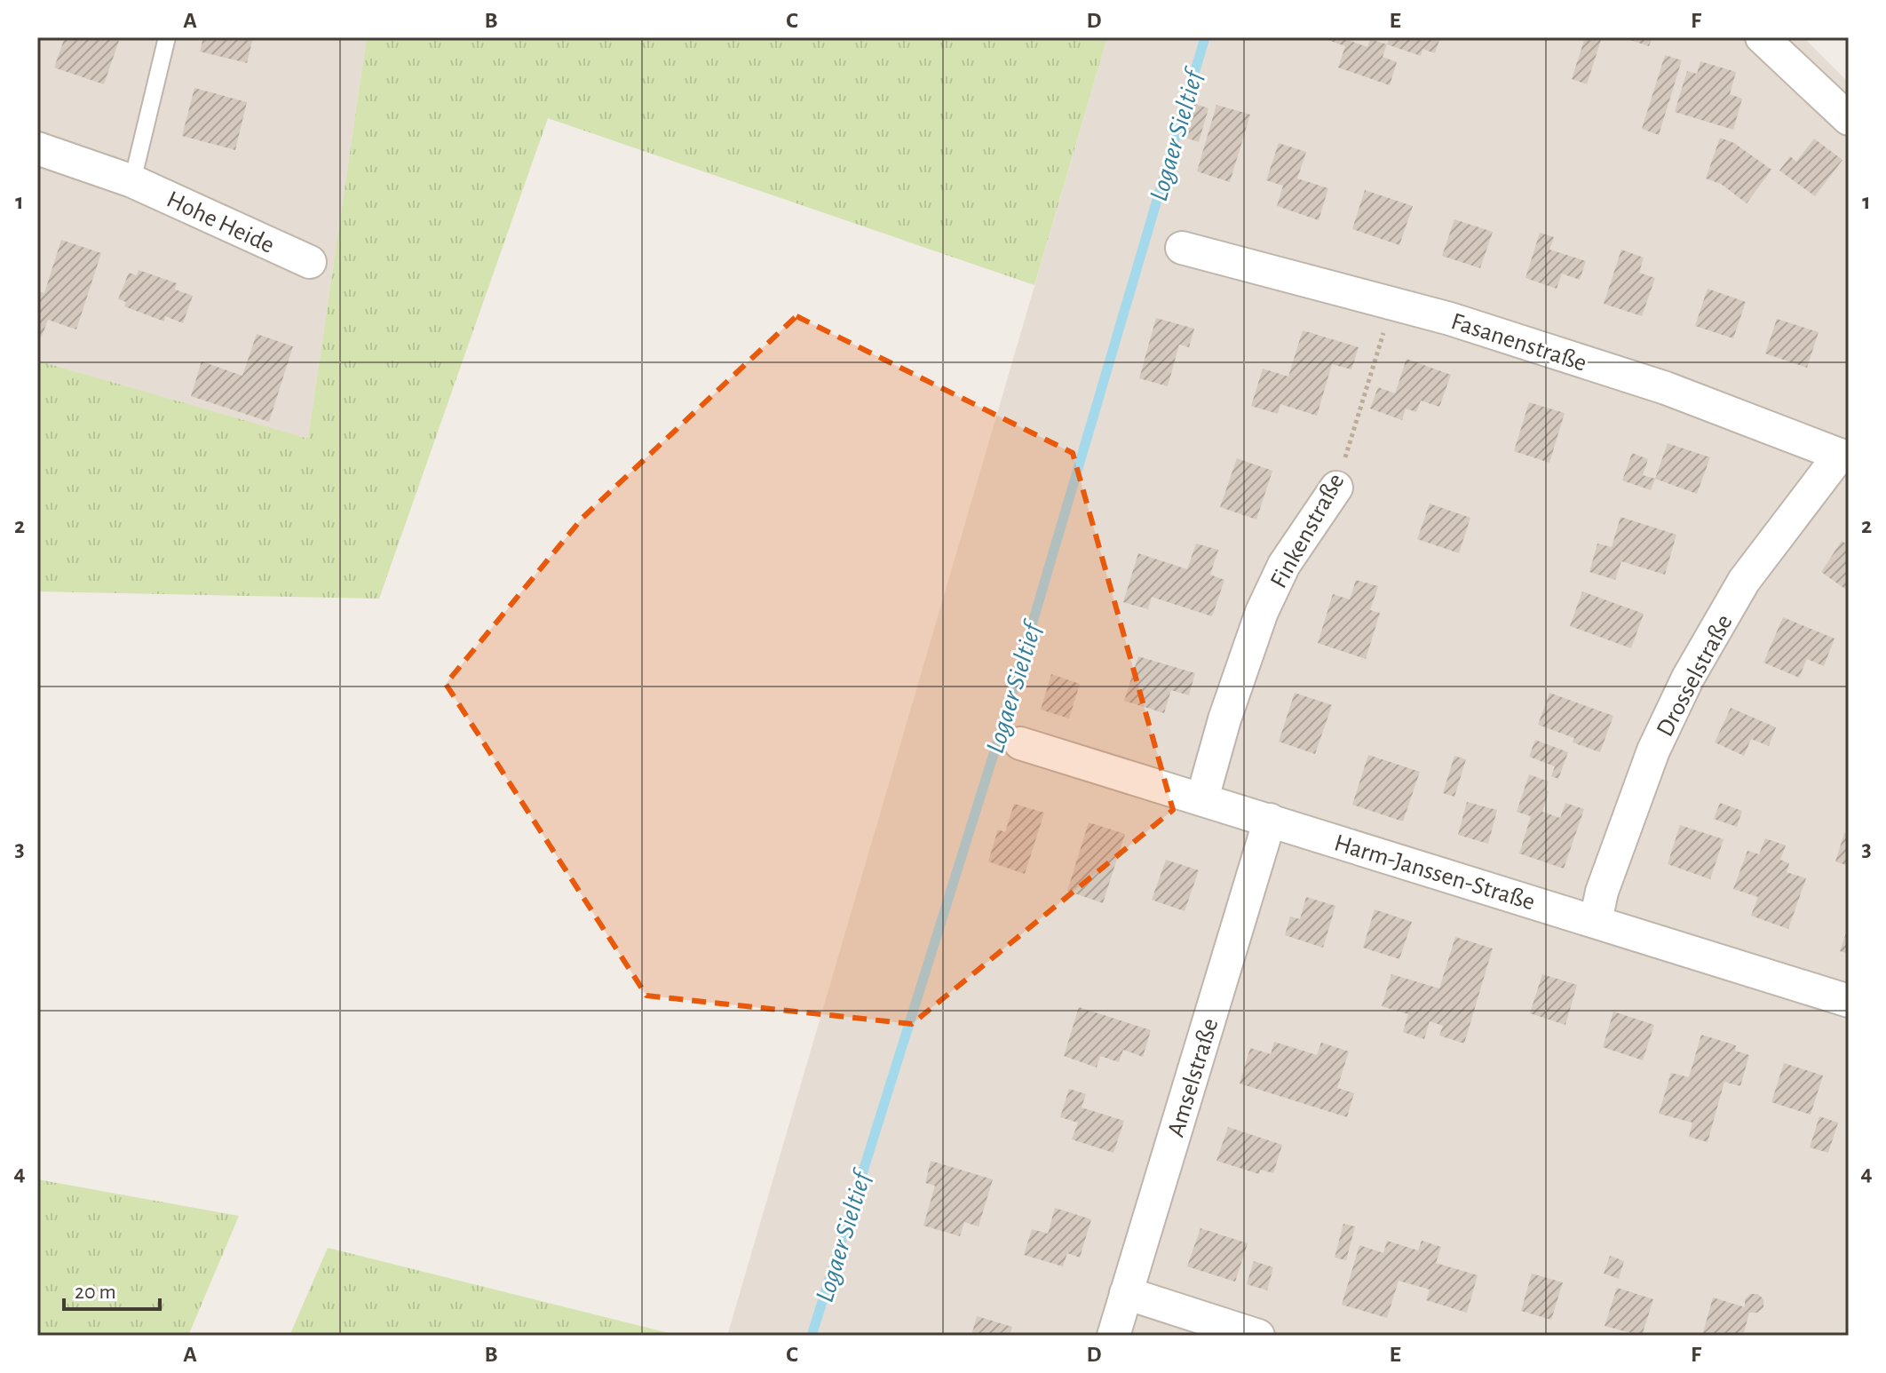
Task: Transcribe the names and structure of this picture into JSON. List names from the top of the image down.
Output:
{
  "streets": {
    "street": [
      "Hohe Heide",
      "Fasanenstraße",
      "Finkenstraße",
      "Drosselstraße",
      "Harm-Janssen-Straße",
      "Amselstraße"
    ]
  },
  "crossings": [
    ["Fasanenstraße", "Finkenstraße"],
    ["Fasanenstraße", "Drosselstraße"],
    ["Finkenstraße", "Harm-Janssen-Straße"],
    ["Drosselstraße", "Harm-Janssen-Straße"],
    ["Harm-Janssen-Straße", "Amselstraße"]
  ],
  "water": ["Logaer Sieltief"],
  "scale_bar": "20 m",
  "grid": {
    "columns": [
      "A",
      "B",
      "C",
      "D",
      "E",
      "F"
    ],
    "rows": [
      "1",
      "2",
      "3",
      "4"
    ]
  }
}
